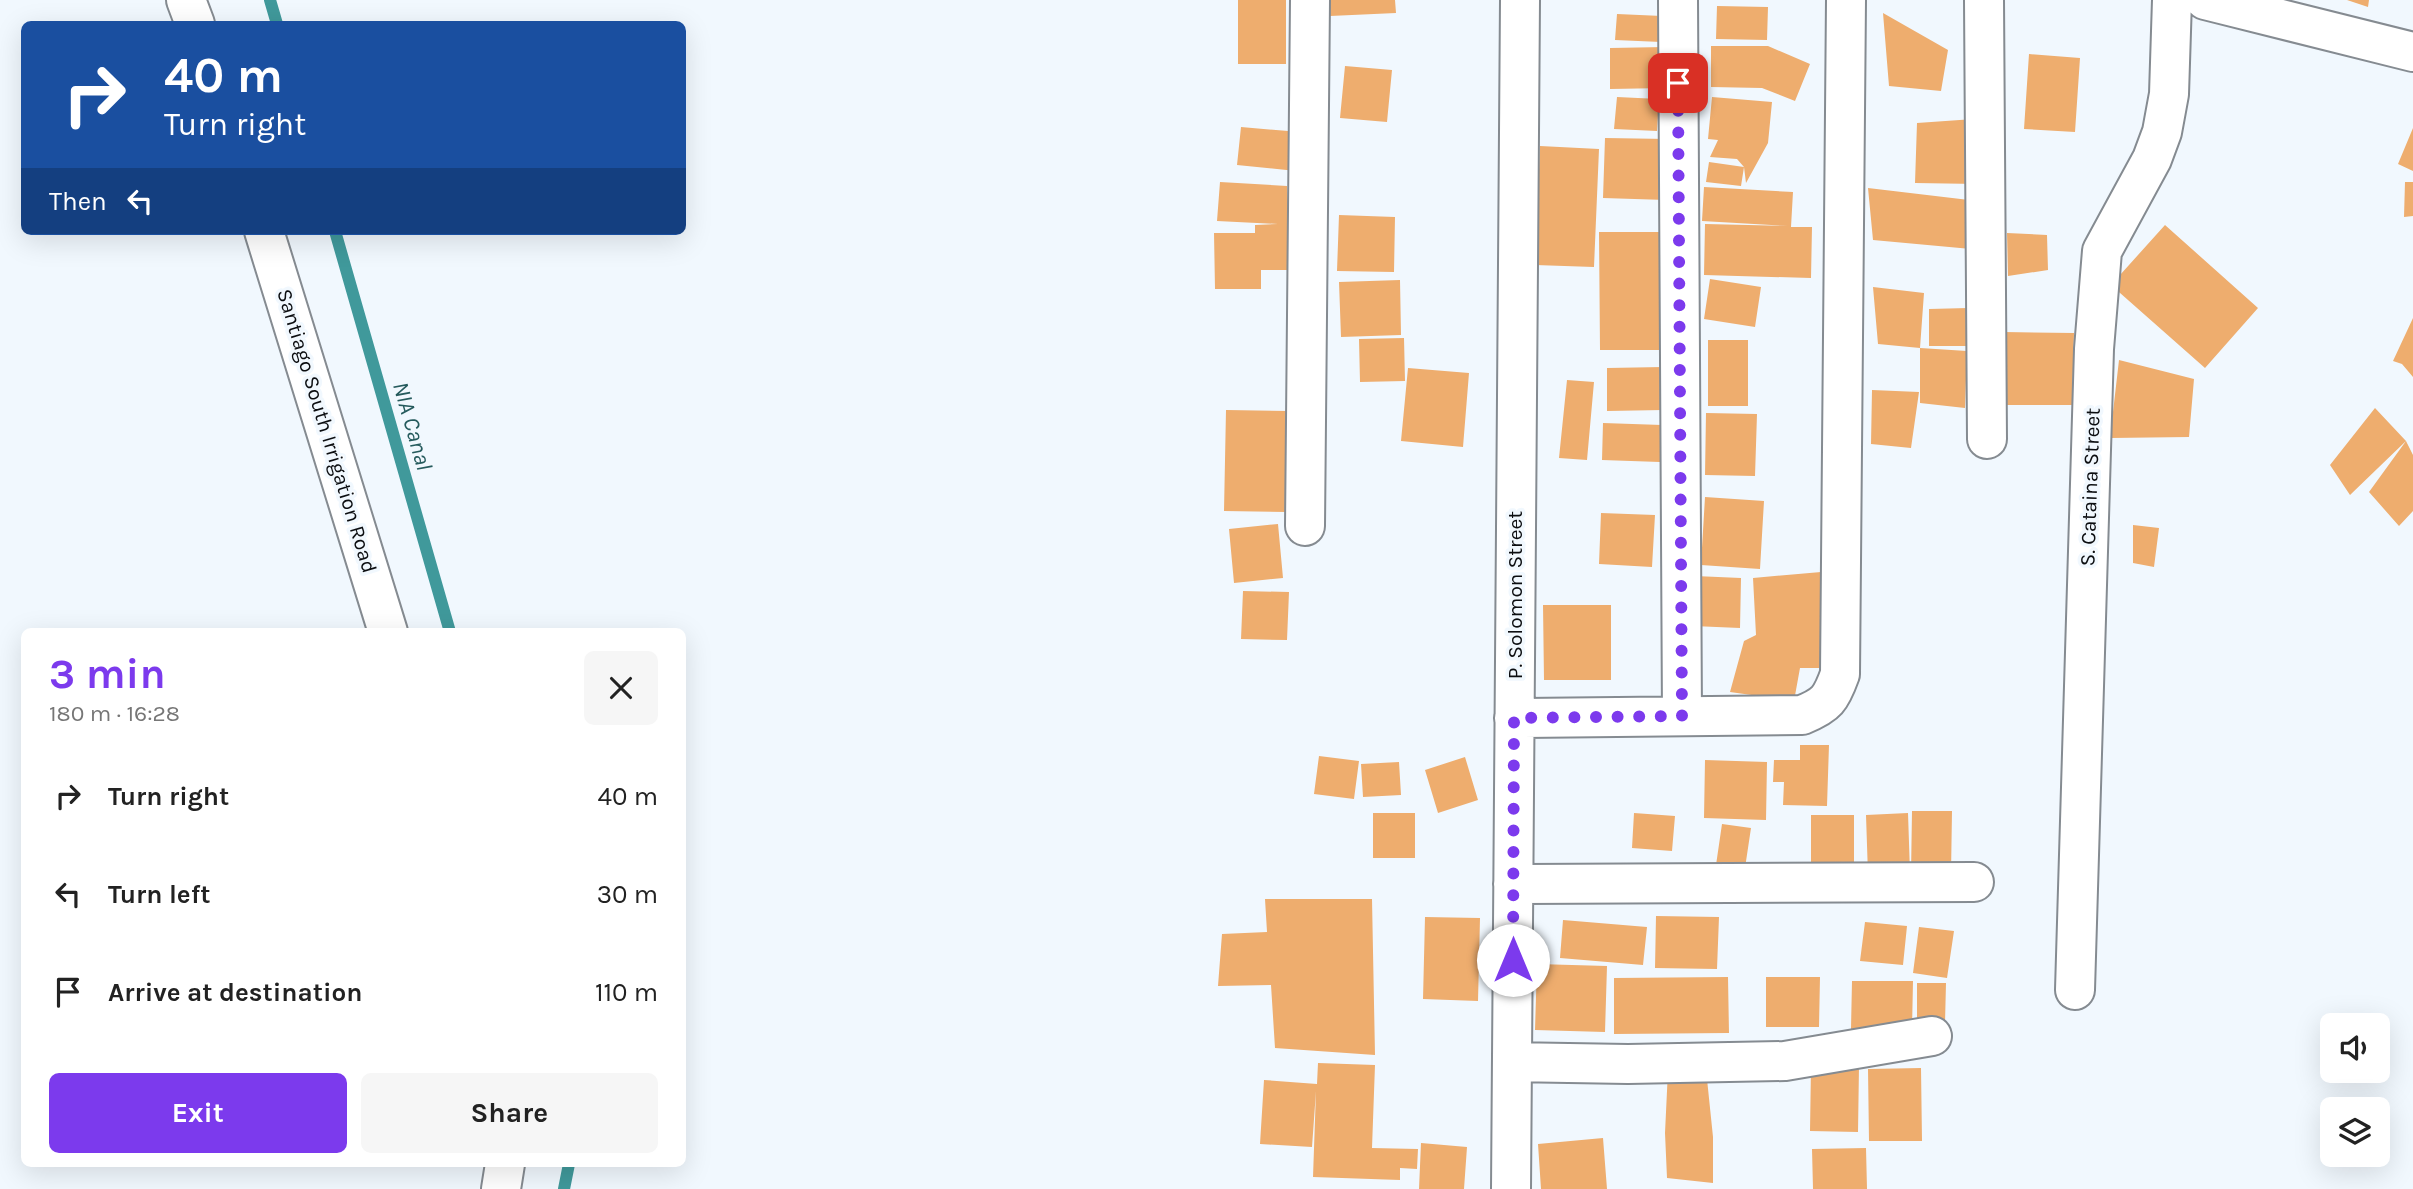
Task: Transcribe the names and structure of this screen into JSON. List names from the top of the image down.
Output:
{
  "streets": {
    "street": ["Santiago South Irrigation Road", "S. Cataina Street", "P. Solomon Street"]
  },
  "water": ["NIA Canal"],
  "page": {
    "turn": ["40 m", "Turn right"],
    "then": "Then",
    "heading": ["3 min", "180 m · 16:28"],
    "list": [
      {
        "name": "Turn right",
        "value": "40 m"
      },
      {
        "name": "Turn left",
        "value": "30 m"
      },
      {
        "name": "Arrive at destination",
        "value": "110 m"
      }
    ],
    "buttons": ["Exit", "Share"]
  }
}
